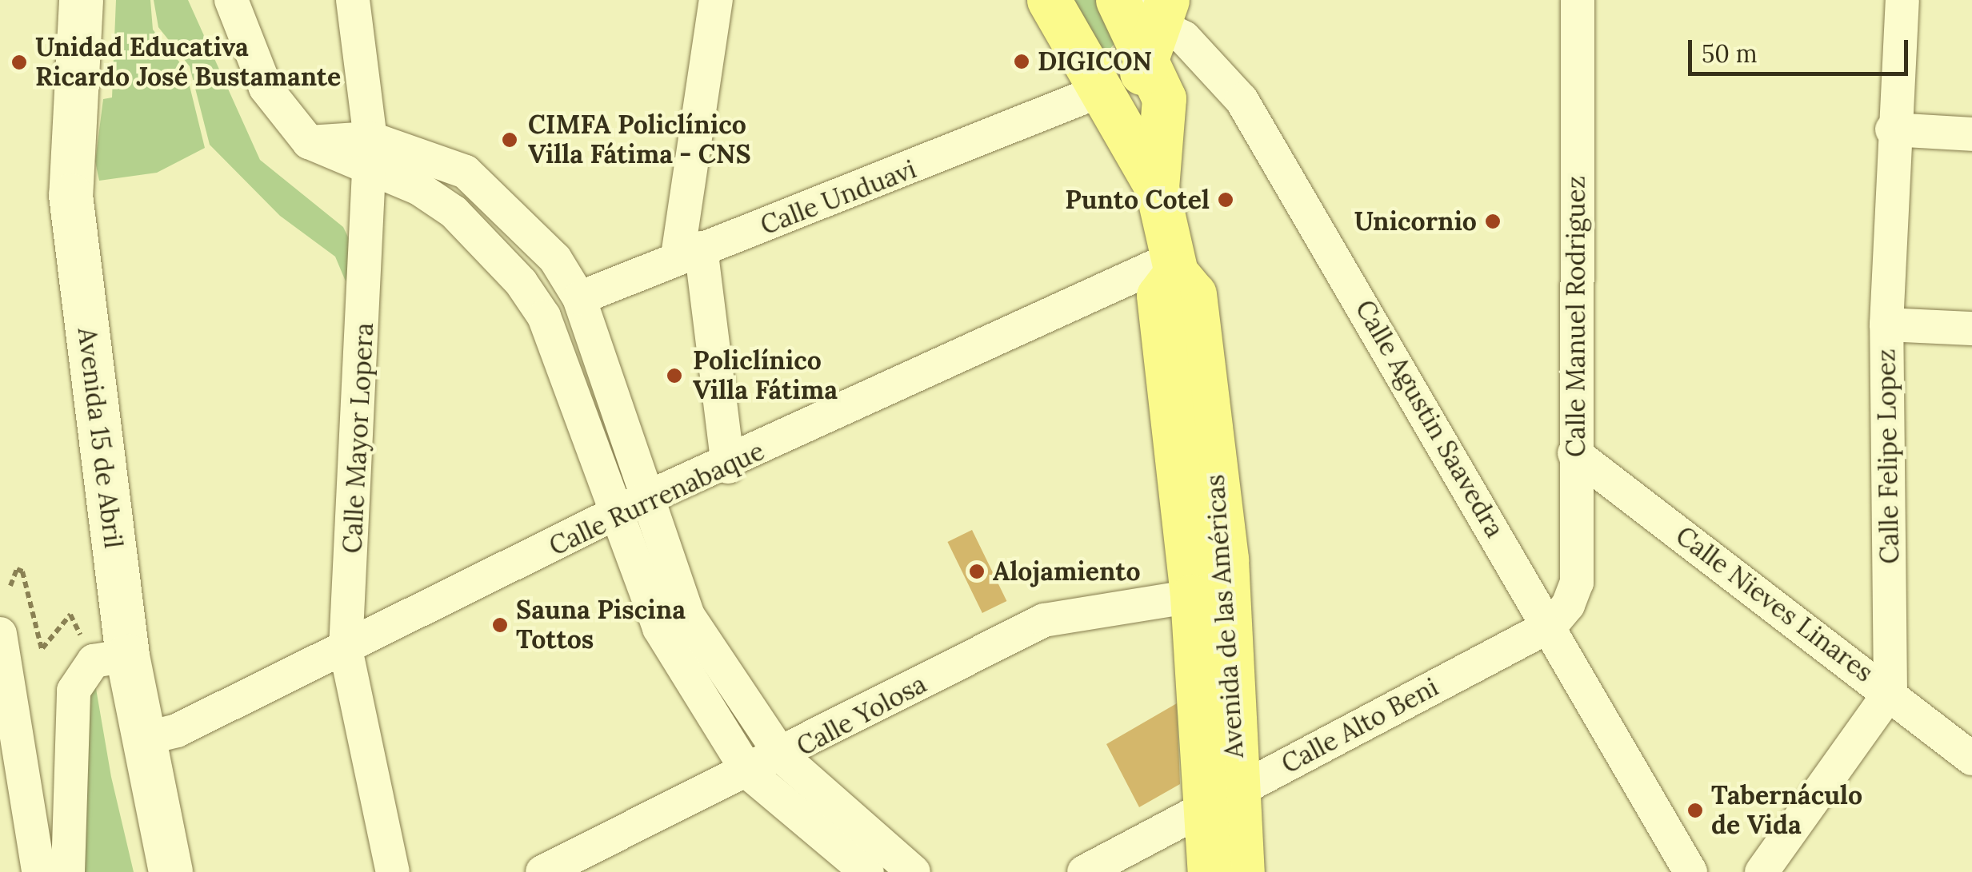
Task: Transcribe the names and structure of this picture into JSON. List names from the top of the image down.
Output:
{
  "streets": {
    "main road": ["Avenida 15 de Abril", "Avenida de las Américas"],
    "street": [
      "Calle Unduavi",
      "Calle Manuel Rodriguez",
      "Calle Agustin Saavedra",
      "Calle Mayor Lopera",
      "Calle Felipe Lopez",
      "Calle Rurrenabaque",
      "Calle Nieves Linares",
      "Calle Yolosa",
      "Calle Alto Beni"
    ]
  },
  "crossings": [
    ["Calle Manuel Rodriguez", "Calle Agustin Saavedra"],
    ["Calle Manuel Rodriguez", "Calle Nieves Linares"],
    ["Calle Manuel Rodriguez", "Calle Alto Beni"],
    ["Calle Agustin Saavedra", "Calle Alto Beni"],
    ["Avenida 15 de Abril", "Calle Rurrenabaque"],
    ["Calle Mayor Lopera", "Calle Rurrenabaque"],
    ["Calle Felipe Lopez", "Calle Nieves Linares"],
    ["Calle Rurrenabaque", "Avenida de las Américas"],
    ["Avenida de las Américas", "Calle Yolosa"],
    ["Avenida de las Américas", "Calle Alto Beni"]
  ],
  "places": [
    "DIGICON",
    "Unidad Educativa Ricardo José Bustamante",
    "CIMFA Policlínico Villa Fátima - CNS",
    "Punto Cotel",
    "Unicornio",
    "Policlínico Villa Fátima",
    "Alojamiento",
    "Sauna Piscina Tottos",
    "Tabernáculo de Vida"
  ],
  "scale_bar": "50 m"
}
